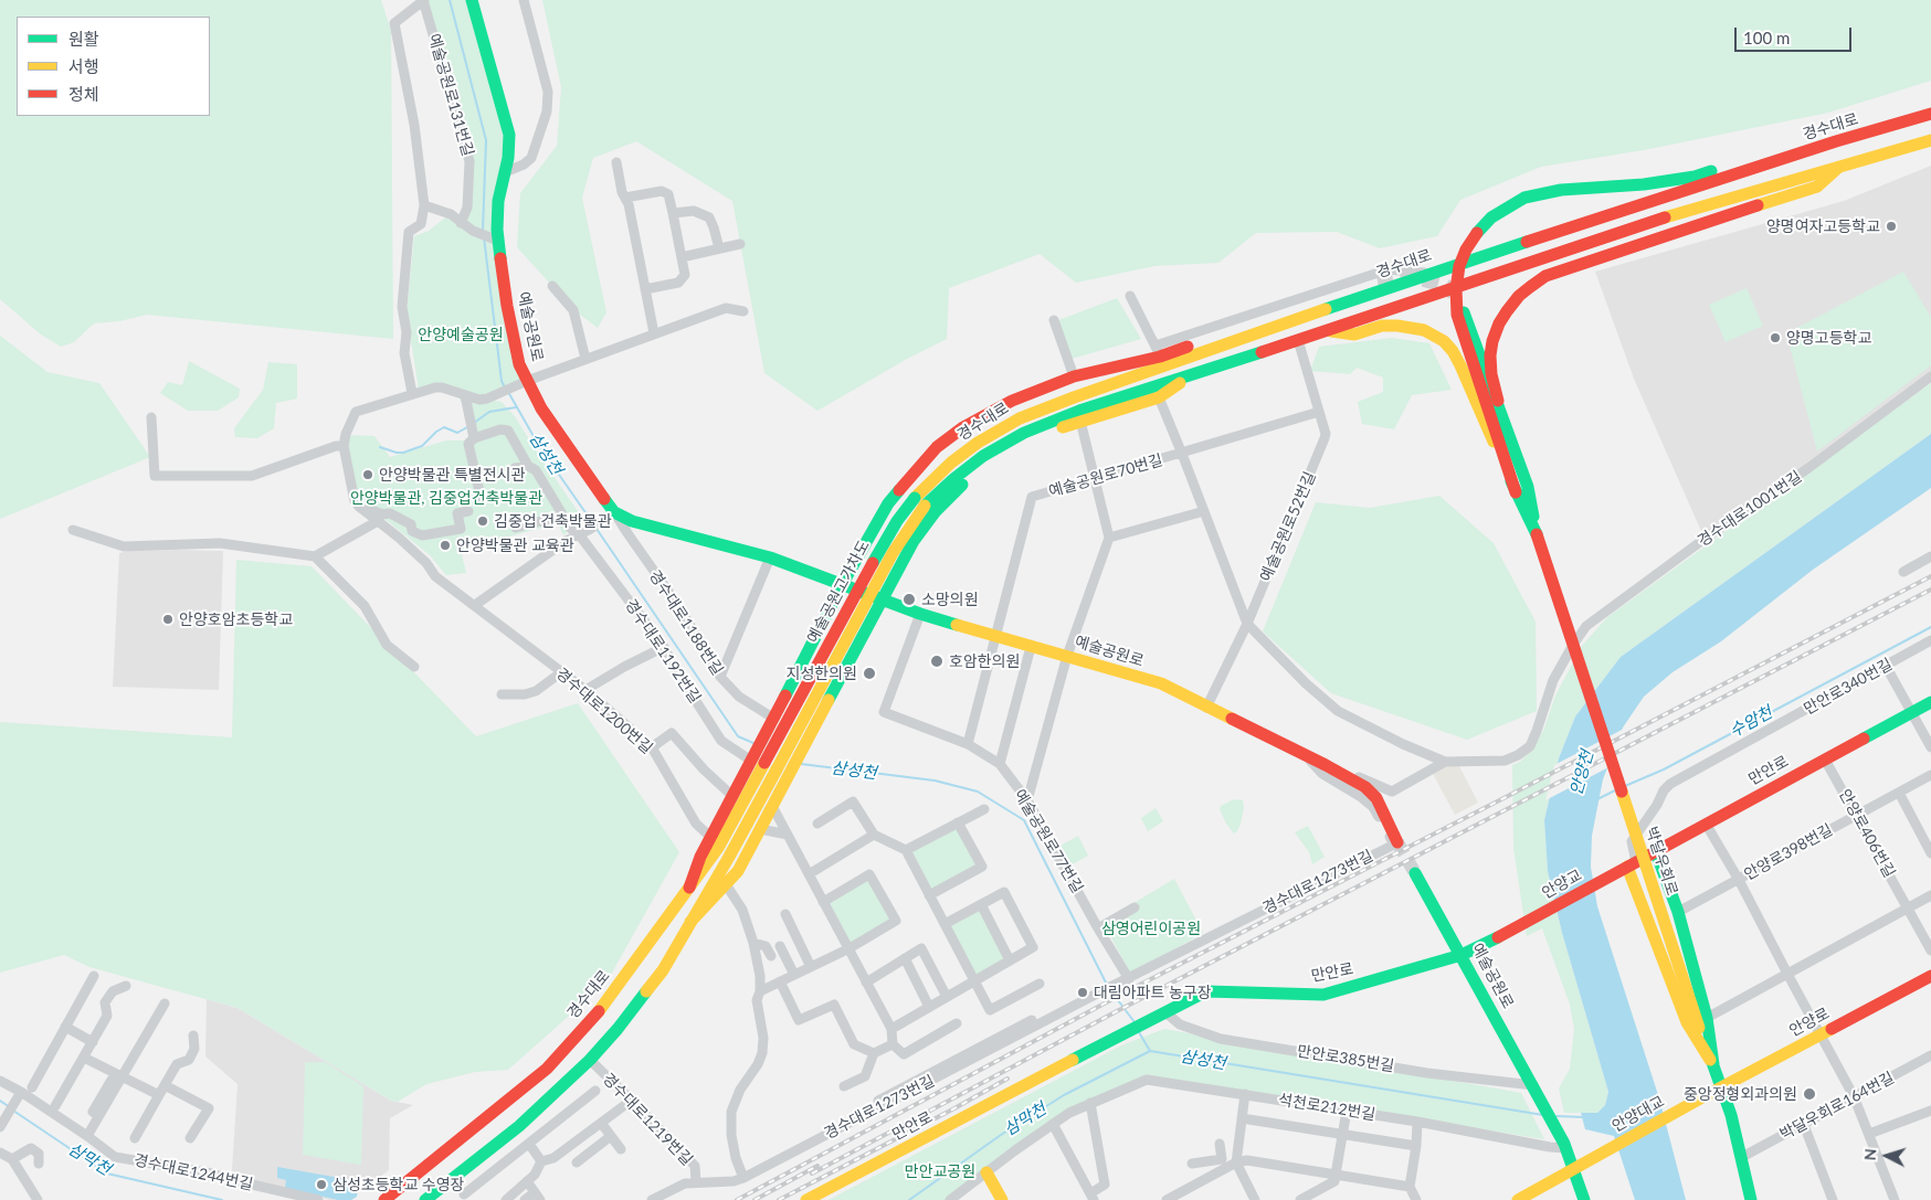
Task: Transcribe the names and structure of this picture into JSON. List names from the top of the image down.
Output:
{
  "streets": {
    "main road": [
      "경수대로",
      "예술공원로",
      "예술공원고가차도",
      "만안로",
      "박달우회로",
      "안양교",
      "안양로",
      "안양대교"
    ],
    "street": [
      "예술공원로131번길",
      "예술공원로70번길",
      "경수대로1001번길",
      "예술공원로52번길",
      "경수대로1188번길",
      "경수대로1192번길",
      "만안로340번길",
      "경수대로1200번길",
      "안양로406번길",
      "예술공원로77번길",
      "안양로398번길",
      "경수대로1273번길",
      "만안로385번길",
      "박달우회로164번길",
      "석천로212번길",
      "경수대로1219번길",
      "경수대로1244번길"
    ]
  },
  "crossings": [
    ["경수대로", "예술공원로52번길"],
    ["경수대로", "예술공원고가차도"],
    ["경수대로", "경수대로1192번길"],
    ["예술공원로", "예술공원로70번길"],
    ["예술공원로", "예술공원로52번길"],
    ["예술공원로", "경수대로1188번길"],
    ["예술공원로", "만안로"],
    ["예술공원로", "예술공원로77번길"],
    ["예술공원로", "경수대로1273번길"],
    ["예술공원로", "만안로385번길"],
    ["예술공원로", "석천로212번길"],
    ["예술공원로70번길", "예술공원로52번길"],
    ["예술공원고가차도", "경수대로1192번길"],
    ["만안로340번길", "만안로"],
    ["만안로340번길", "안양교"],
    ["만안로", "안양로406번길"],
    ["만안로", "안양교"],
    ["만안로", "만안로385번길"],
    ["안양로406번길", "안양로398번길"],
    ["예술공원로77번길", "경수대로1273번길"],
    ["박달우회로", "안양로"],
    ["박달우회로", "박달우회로164번길"],
    ["경수대로1273번길", "경수대로1219번길"],
    ["안양로", "안양대교"]
  ],
  "water": [
    "삼성천",
    "수암천",
    "안양천",
    "삼막천"
  ],
  "parks": [
    "안양예술공원",
    "안양박물관, 김중업건축박물관",
    "삼영어린이공원",
    "만안교공원"
  ],
  "places": [
    "양명여자고등학교",
    "양명고등학교",
    "안양박물관 특별전시관",
    "김중업 건축박물관",
    "안양박물관 교육관",
    "소망의원",
    "안양호암초등학교",
    "호암한의원",
    "지성한의원",
    "대림아파트 농구장",
    "중앙정형외과의원",
    "삼성초등학교 수영장"
  ],
  "legend": ["원활", "서행", "정체"],
  "scale_bar": "100 m",
  "north": "left"
}
